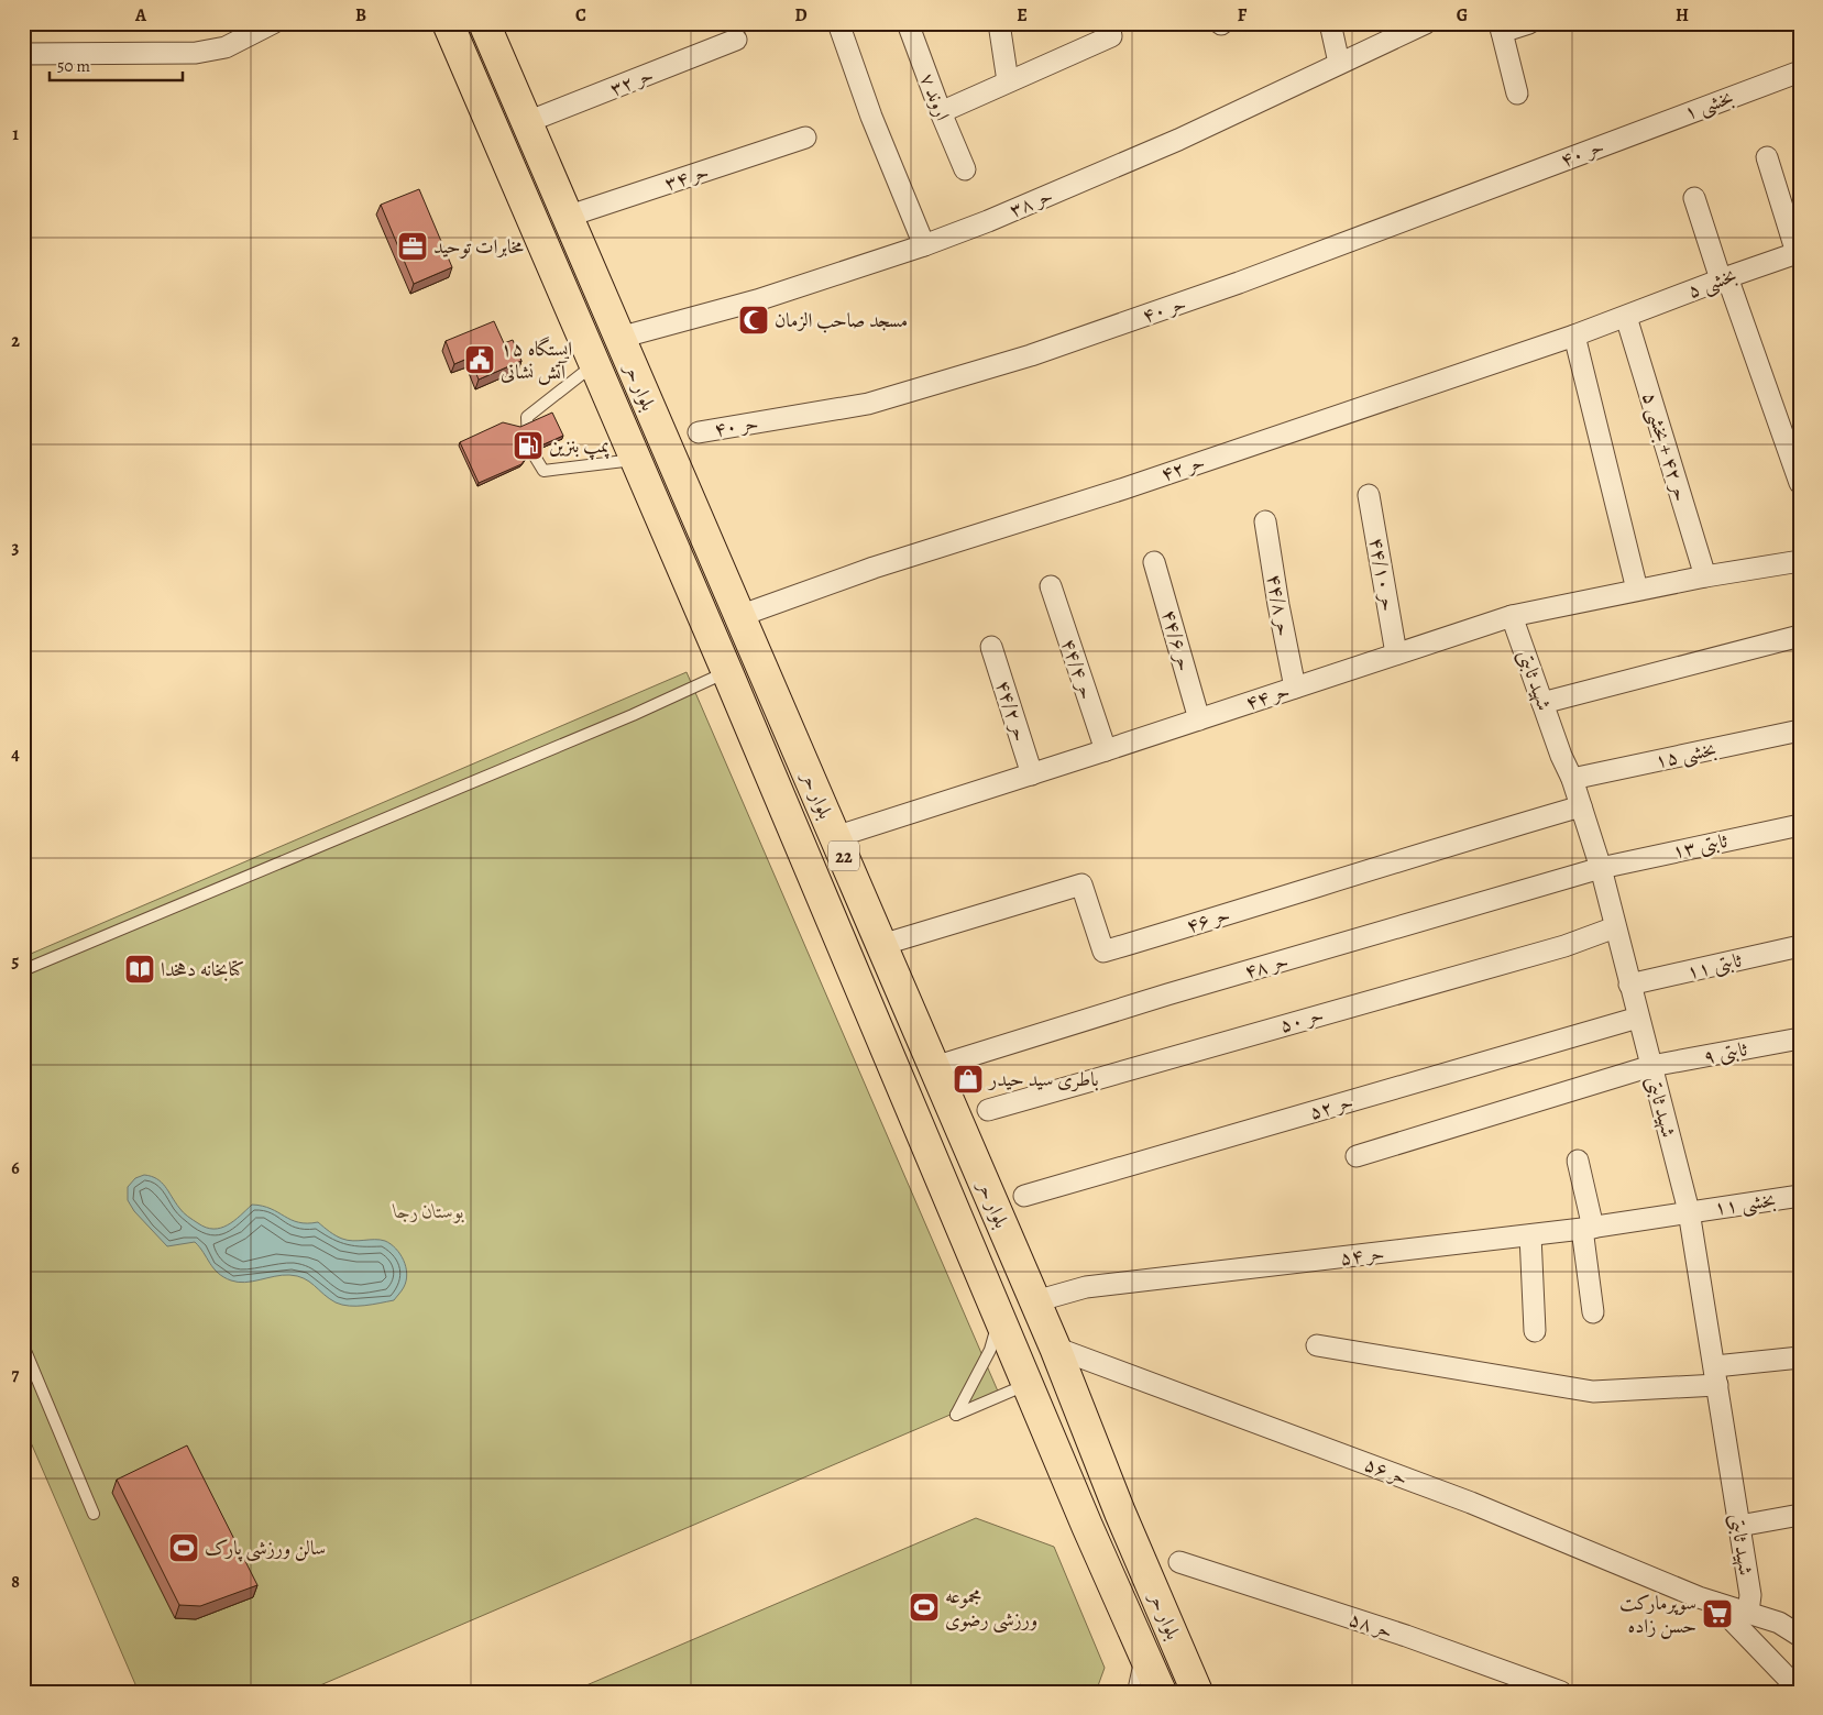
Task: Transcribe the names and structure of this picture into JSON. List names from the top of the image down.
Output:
{
  "streets": {
    "main road": ["بلوار حر", "22"],
    "street": [
      "حر ۳۲",
      "اروند ۷",
      "بخشی ۱",
      "حر ۴۰",
      "حر ۳۴",
      "حر ۳۸",
      "بخشی ۵",
      "حر ۴۲ + بخشی ۵",
      "حر ۴۲",
      "حر ۴۴/۱۰",
      "حر ۴۴/۸",
      "حر ۴۴/۶",
      "حر ۴۴/۴",
      "شهید ثابتی",
      "حر ۴۴",
      "حر ۴۴/۲",
      "بخشی ۱۵",
      "ثابتی ۱۳",
      "حر ۴۶",
      "حر ۴۸",
      "ثابتی ۱۱",
      "حر ۵۰",
      "ثابتی ۹",
      "حر ۵۲",
      "بخشی ۱۱",
      "حر ۵۴",
      "حر ۵۶",
      "حر ۵۸"
    ]
  },
  "crossings": [
    ["حر ۳۲", "بلوار حر"],
    ["بخشی ۱", "حر ۴۰"],
    ["حر ۳۴", "بلوار حر"],
    ["حر ۳۸", "بلوار حر"],
    ["بخشی ۵", "حر ۴۲ + بخشی ۵"],
    ["بخشی ۵", "حر ۴۲"],
    ["بلوار حر", "حر ۴۲"],
    ["بلوار حر", "حر ۴۴"],
    ["بلوار حر", "حر ۴۶"],
    ["بلوار حر", "حر ۴۸"],
    ["بلوار حر", "حر ۵۴"],
    ["بلوار حر", "حر ۵۶"],
    ["حر ۴۲ + بخشی ۵", "حر ۴۲"],
    ["حر ۴۲ + بخشی ۵", "حر ۴۴"],
    ["حر ۴۴/۱۰", "حر ۴۴"],
    ["حر ۴۴/۸", "حر ۴۴"],
    ["حر ۴۴/۶", "حر ۴۴"],
    ["حر ۴۴/۴", "حر ۴۴"],
    ["شهید ثابتی", "حر ۴۴"],
    ["شهید ثابتی", "بخشی ۱۵"],
    ["شهید ثابتی", "ثابتی ۱۳"],
    ["شهید ثابتی", "حر ۴۶"],
    ["شهید ثابتی", "حر ۴۸"],
    ["شهید ثابتی", "ثابتی ۱۱"],
    ["شهید ثابتی", "حر ۵۰"],
    ["شهید ثابتی", "ثابتی ۹"],
    ["شهید ثابتی", "حر ۵۲"],
    ["شهید ثابتی", "بخشی ۱۱"],
    ["شهید ثابتی", "حر ۵۴"],
    ["شهید ثابتی", "حر ۵۶"],
    ["حر ۴۴", "حر ۴۴/۲"],
    ["ثابتی ۱۳", "حر ۴۸"],
    ["بخشی ۱۱", "حر ۵۴"]
  ],
  "parks": ["بوستان رجا"],
  "places": {
    "office": ["مخابرات توحید"],
    "mosque": ["مسجد صاحب الزمان"],
    "public building": ["ایستگاه ۱۵ آتش نشانی"],
    "fuel station": ["پمپ بنزین"],
    "library": ["کتابخانه دهخدا"],
    "shop": ["باطری سید حیدر"],
    "sports": ["سالن ورزشی پارک", "مجموعه ورزشی رضوی"],
    "supermarket": ["سوپرمارکت حسن زاده"]
  },
  "scale_bar": "50 m",
  "grid": {
    "columns": [
      "A",
      "B",
      "C",
      "D",
      "E",
      "F",
      "G",
      "H"
    ],
    "rows": [
      "1",
      "2",
      "3",
      "4",
      "5",
      "6",
      "7",
      "8"
    ]
  }
}
